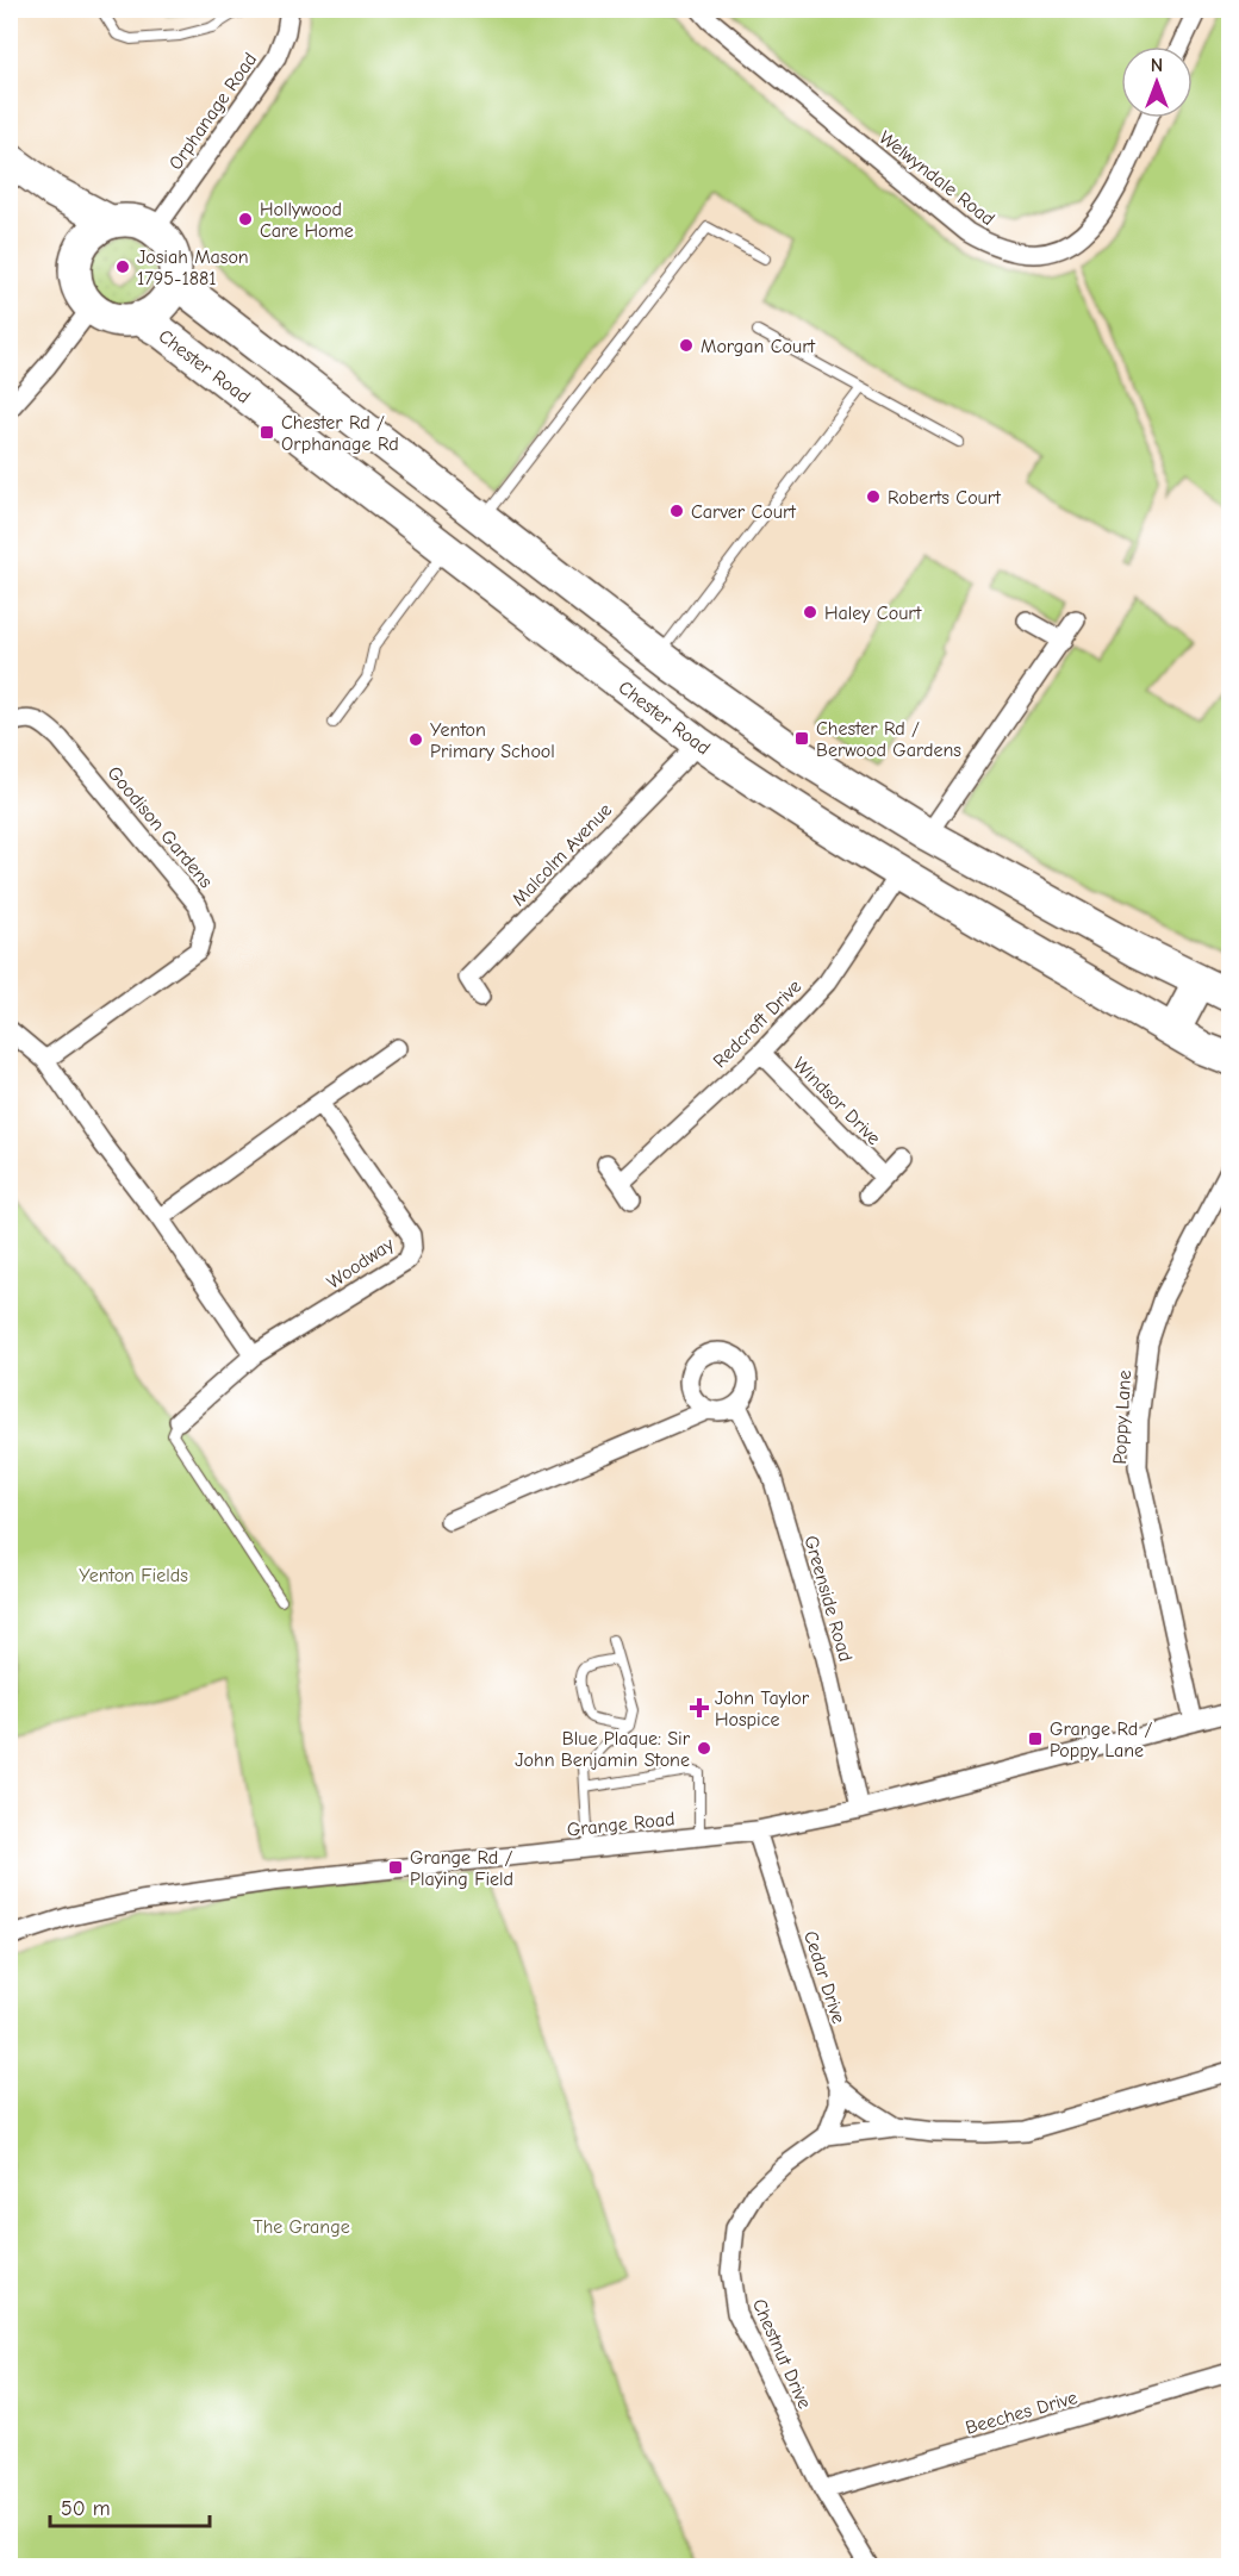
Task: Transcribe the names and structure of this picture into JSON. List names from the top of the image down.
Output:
{
  "streets": {
    "highway": ["Chester Road"],
    "street": [
      "Orphanage Road",
      "Welwyndale Road",
      "Goodison Gardens",
      "Malcolm Avenue",
      "Redcroft Drive",
      "Windsor Drive",
      "Woodway",
      "Poppy Lane",
      "Greenside Road",
      "Grange Road",
      "Cedar Drive",
      "Chestnut Drive",
      "Beeches Drive"
    ]
  },
  "crossings": [
    ["Orphanage Road", "Chester Road"],
    ["Chester Road", "Malcolm Avenue"],
    ["Chester Road", "Redcroft Drive"],
    ["Redcroft Drive", "Windsor Drive"],
    ["Poppy Lane", "Grange Road"],
    ["Greenside Road", "Grange Road"],
    ["Grange Road", "Cedar Drive"],
    ["Cedar Drive", "Chestnut Drive"],
    ["Chestnut Drive", "Beeches Drive"]
  ],
  "parks": ["Yenton Fields", "The Grange"],
  "places": {
    "other": [
      "Hollywood Care Home",
      "Josiah Mason 1795-1881",
      "Morgan Court",
      "Roberts Court",
      "Carver Court",
      "Haley Court",
      "Yenton Primary School",
      "Blue Plaque: Sir John Benjamin Stone"
    ],
    "transit": [
      "Chester Rd / Orphanage Rd",
      "Chester Rd / Berwood Gardens",
      "Grange Rd / Poppy Lane",
      "Grange Rd / Playing Field"
    ],
    "health": ["John Taylor Hospice"]
  },
  "scale_bar": "50 m",
  "north": "top"
}
